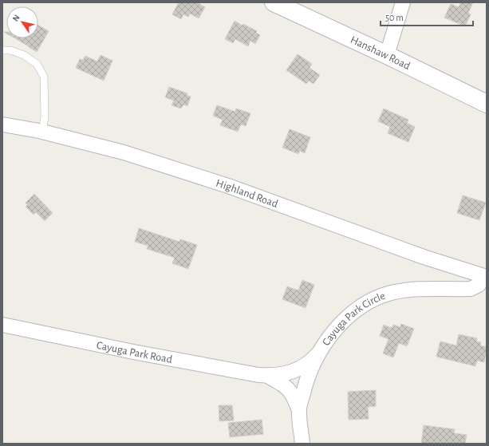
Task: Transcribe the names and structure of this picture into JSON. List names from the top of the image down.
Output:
{
  "streets": {
    "street": [
      "Hanshaw Road",
      "Highland Road",
      "Cayuga Park Circle",
      "Cayuga Park Road"
    ]
  },
  "crossings": [
    ["Highland Road", "Cayuga Park Circle"],
    ["Cayuga Park Circle", "Cayuga Park Road"]
  ],
  "scale_bar": "50 m",
  "north": "top left"
}
